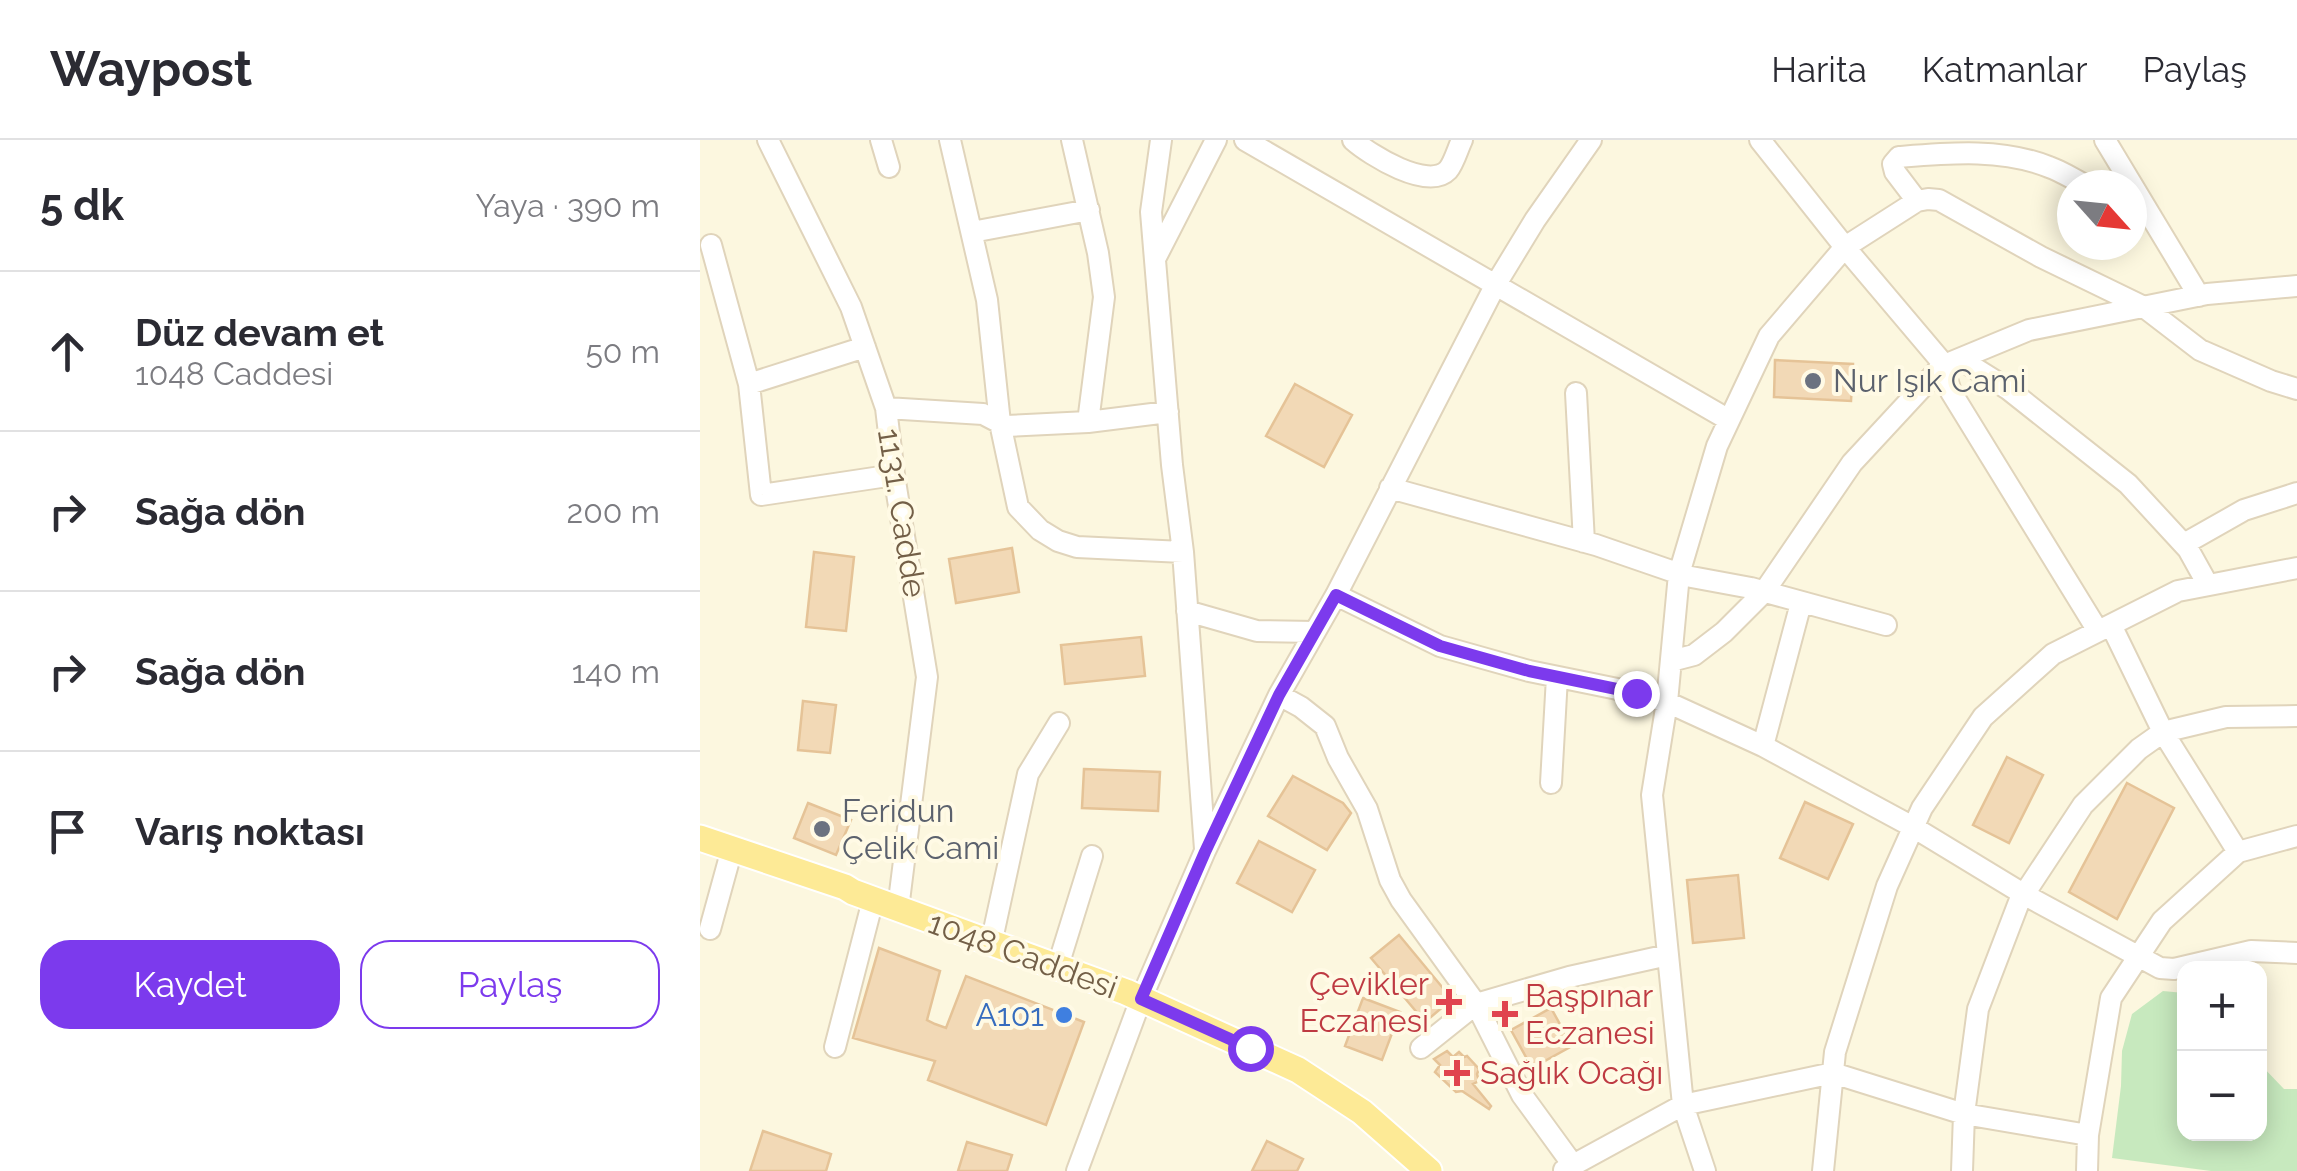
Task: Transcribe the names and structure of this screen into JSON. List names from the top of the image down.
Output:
{
  "streets": {
    "main road": ["1048 Caddesi"],
    "street": ["1131. Cadde"]
  },
  "crossings": [
    ["1131. Cadde", "1048 Caddesi"]
  ],
  "places": {
    "other": ["Nur Işık Cami", "Feridun Çelik Cami", "A101"],
    "health": ["Çevikler Eczanesi", "Başpınar Eczanesi", "Sağlık Ocağı"]
  },
  "north": "bottom right",
  "page": {
    "header": "Waypost",
    "nav": ["Harita", "Katmanlar", "Paylaş"],
    "heading": ["5 dk", "Yaya · 390 m"],
    "list": [
      ["Düz devam et", "1048 Caddesi", "50 m"],
      ["Sağa dön", "200 m"],
      ["Sağa dön", "140 m"],
      "Varış noktası"
    ],
    "buttons": ["Kaydet", "Paylaş"],
    "map_buttons": ["+", "−"]
  }
}
